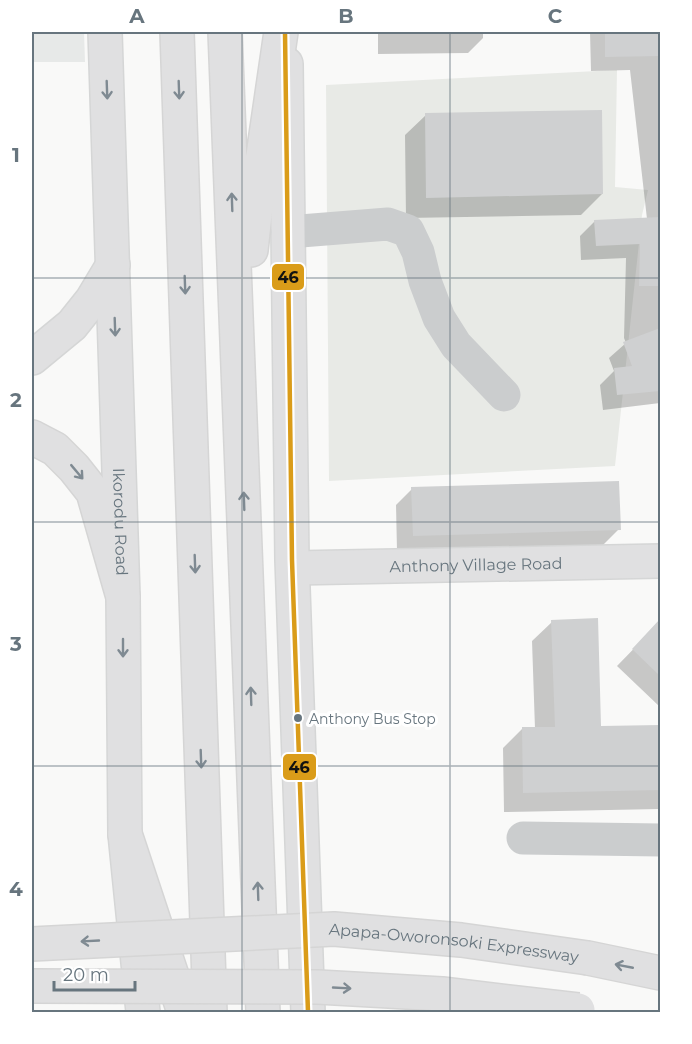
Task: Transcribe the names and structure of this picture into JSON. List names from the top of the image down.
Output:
{
  "streets": {
    "main road": ["Ikorodu Road", "Anthony Village Road", "Apapa-Oworonsoki Expressway"]
  },
  "places": ["Anthony Bus Stop"],
  "lines": ["transit line 46"],
  "scale_bar": "20 m",
  "grid": {
    "columns": ["A", "B", "C"],
    "rows": [
      "1",
      "2",
      "3",
      "4"
    ]
  }
}
